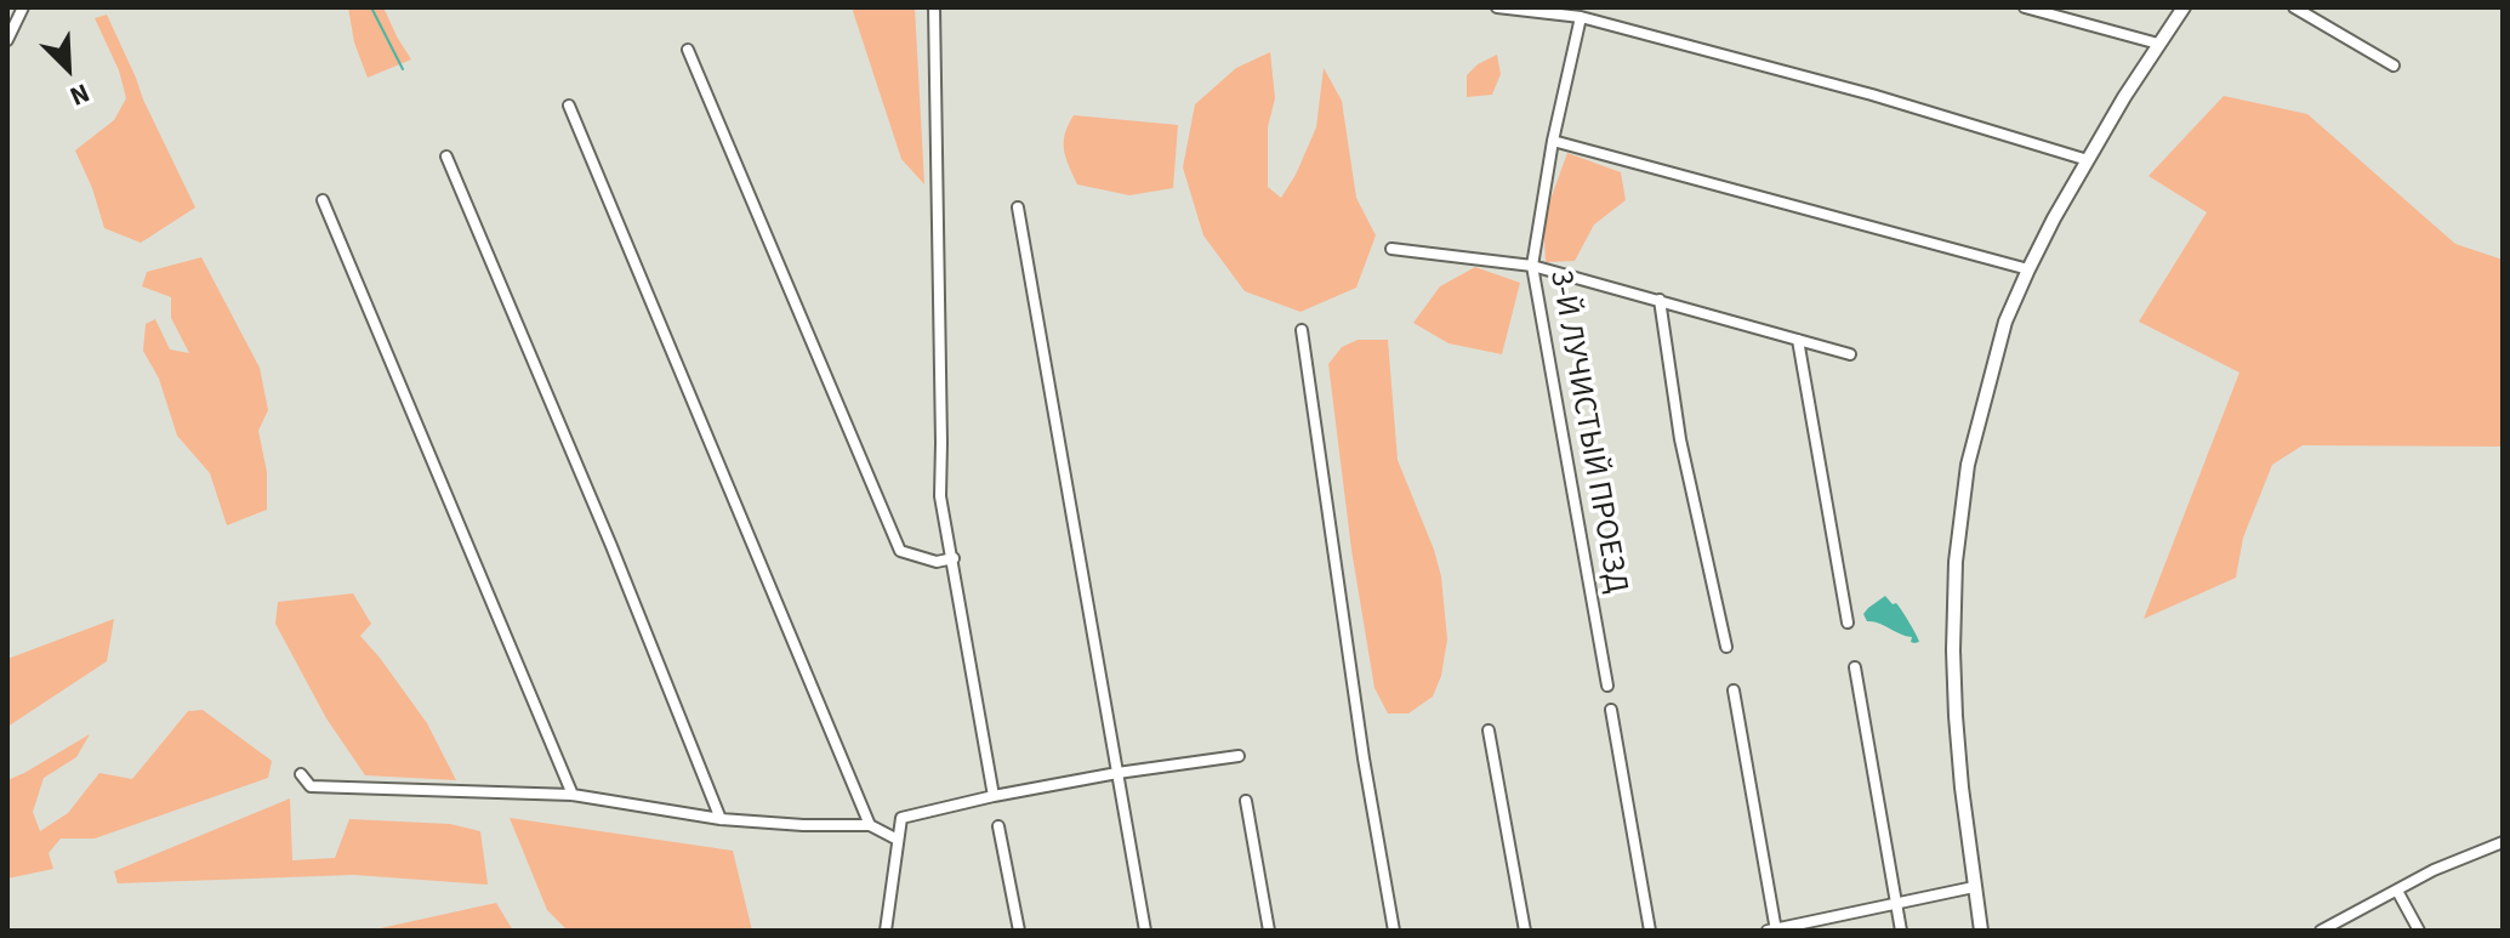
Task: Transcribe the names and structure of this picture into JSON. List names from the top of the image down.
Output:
{
  "streets": {
    "street": ["3-Й ЛУЧИСТЫЙ ПРОЕЗД"]
  },
  "north": "bottom right"
}
